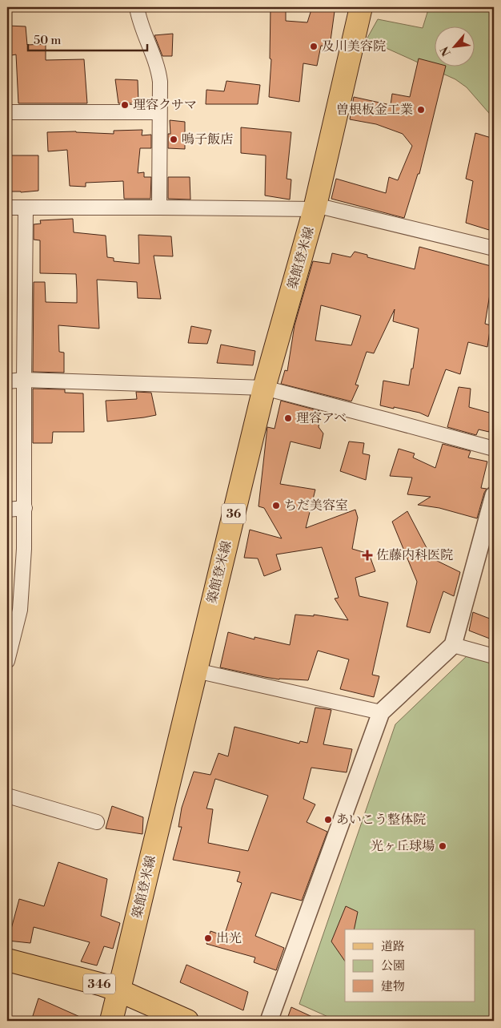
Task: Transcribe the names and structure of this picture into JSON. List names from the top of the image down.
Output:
{
  "streets": {
    "main road": ["築館登米線", "36", "346"]
  },
  "crossings": [
    ["築館登米線", "346"]
  ],
  "places": {
    "other": [
      "及川美容院",
      "理容クサマ",
      "曽根板金工業",
      "鳴子飯店",
      "理容アベ",
      "ちだ美容室",
      "あいこう整体院",
      "光ヶ丘球場",
      "出光"
    ],
    "health": ["佐藤内科医院"]
  },
  "legend": ["道路", "公園", "建物"],
  "scale_bar": "50 m",
  "north": "bottom left"
}
